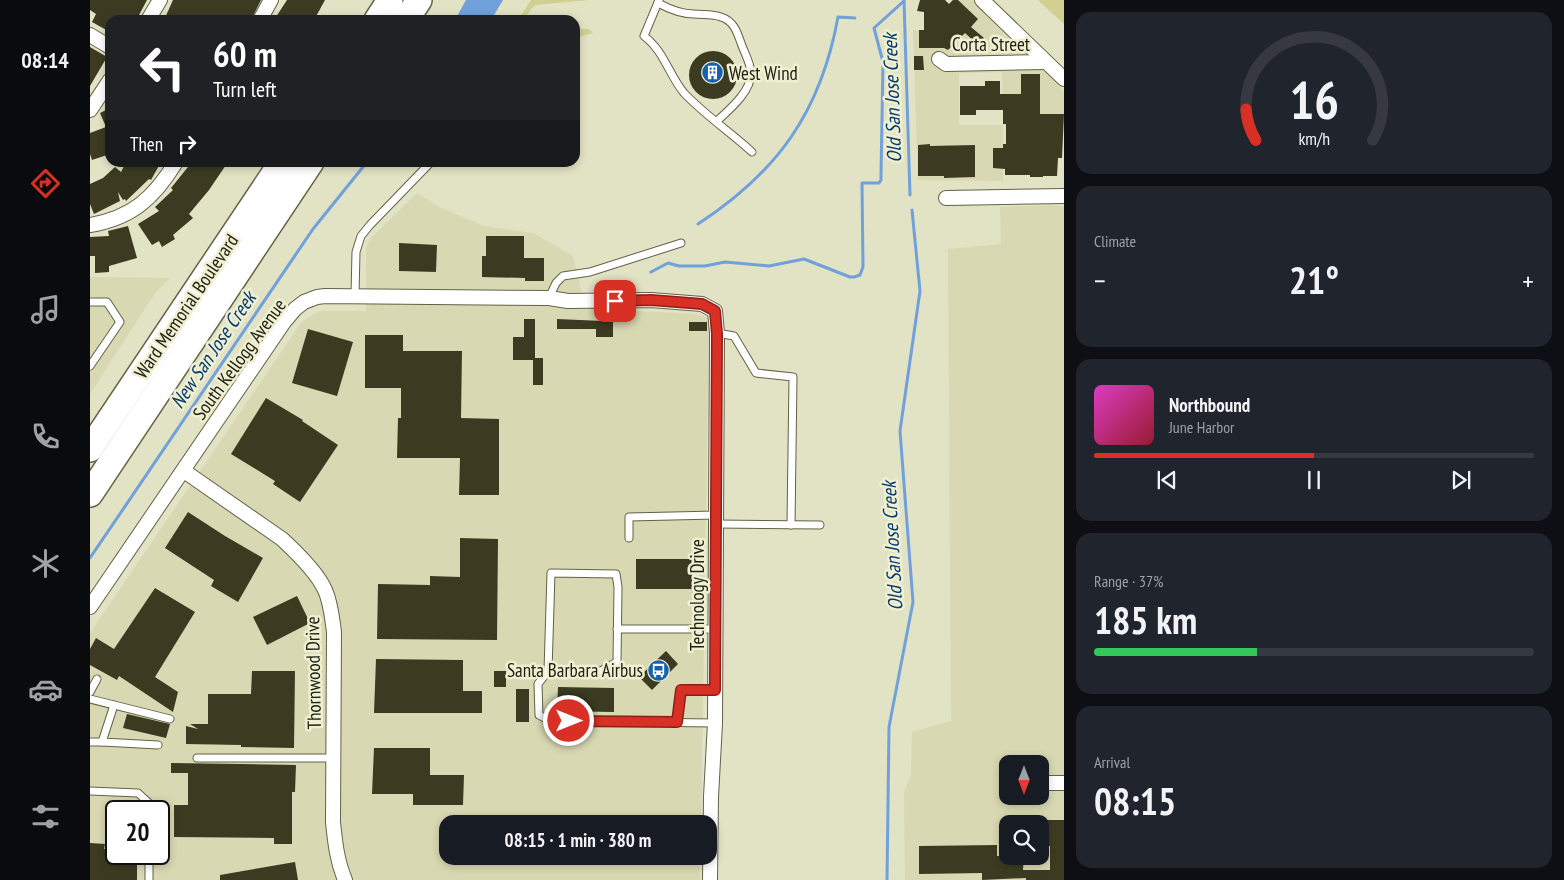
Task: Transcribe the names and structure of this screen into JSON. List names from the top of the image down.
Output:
{
  "streets": {
    "highway": ["Ward Memorial Boulevard"],
    "street": [
      "Corta Street",
      "South Kellogg Avenue",
      "Technology Drive",
      "Thornwood Drive"
    ]
  },
  "crossings": [
    ["South Kellogg Avenue", "Technology Drive"],
    ["South Kellogg Avenue", "Thornwood Drive"]
  ],
  "water": ["Old San Jose Creek", "New San Jose Creek"],
  "places": {
    "building": ["West Wind"],
    "bus stop": ["Santa Barbara Airbus"]
  },
  "north": "bottom",
  "page": {
    "tabs": "08:14",
    "turn": ["60 m", "Turn left"],
    "then": "Then",
    "tile": [
      "Climate",
      ["Range · 37%", "185 km"],
      ["Arrival", "08:15"]
    ],
    "heat": ["−", "21°", "+"],
    "song": ["Northbound", "June Harbor"],
    "limit": "20",
    "trip": "08:15 · 1 min · 380 m",
    "gauge": ["16", "km/h"]
  }
}
